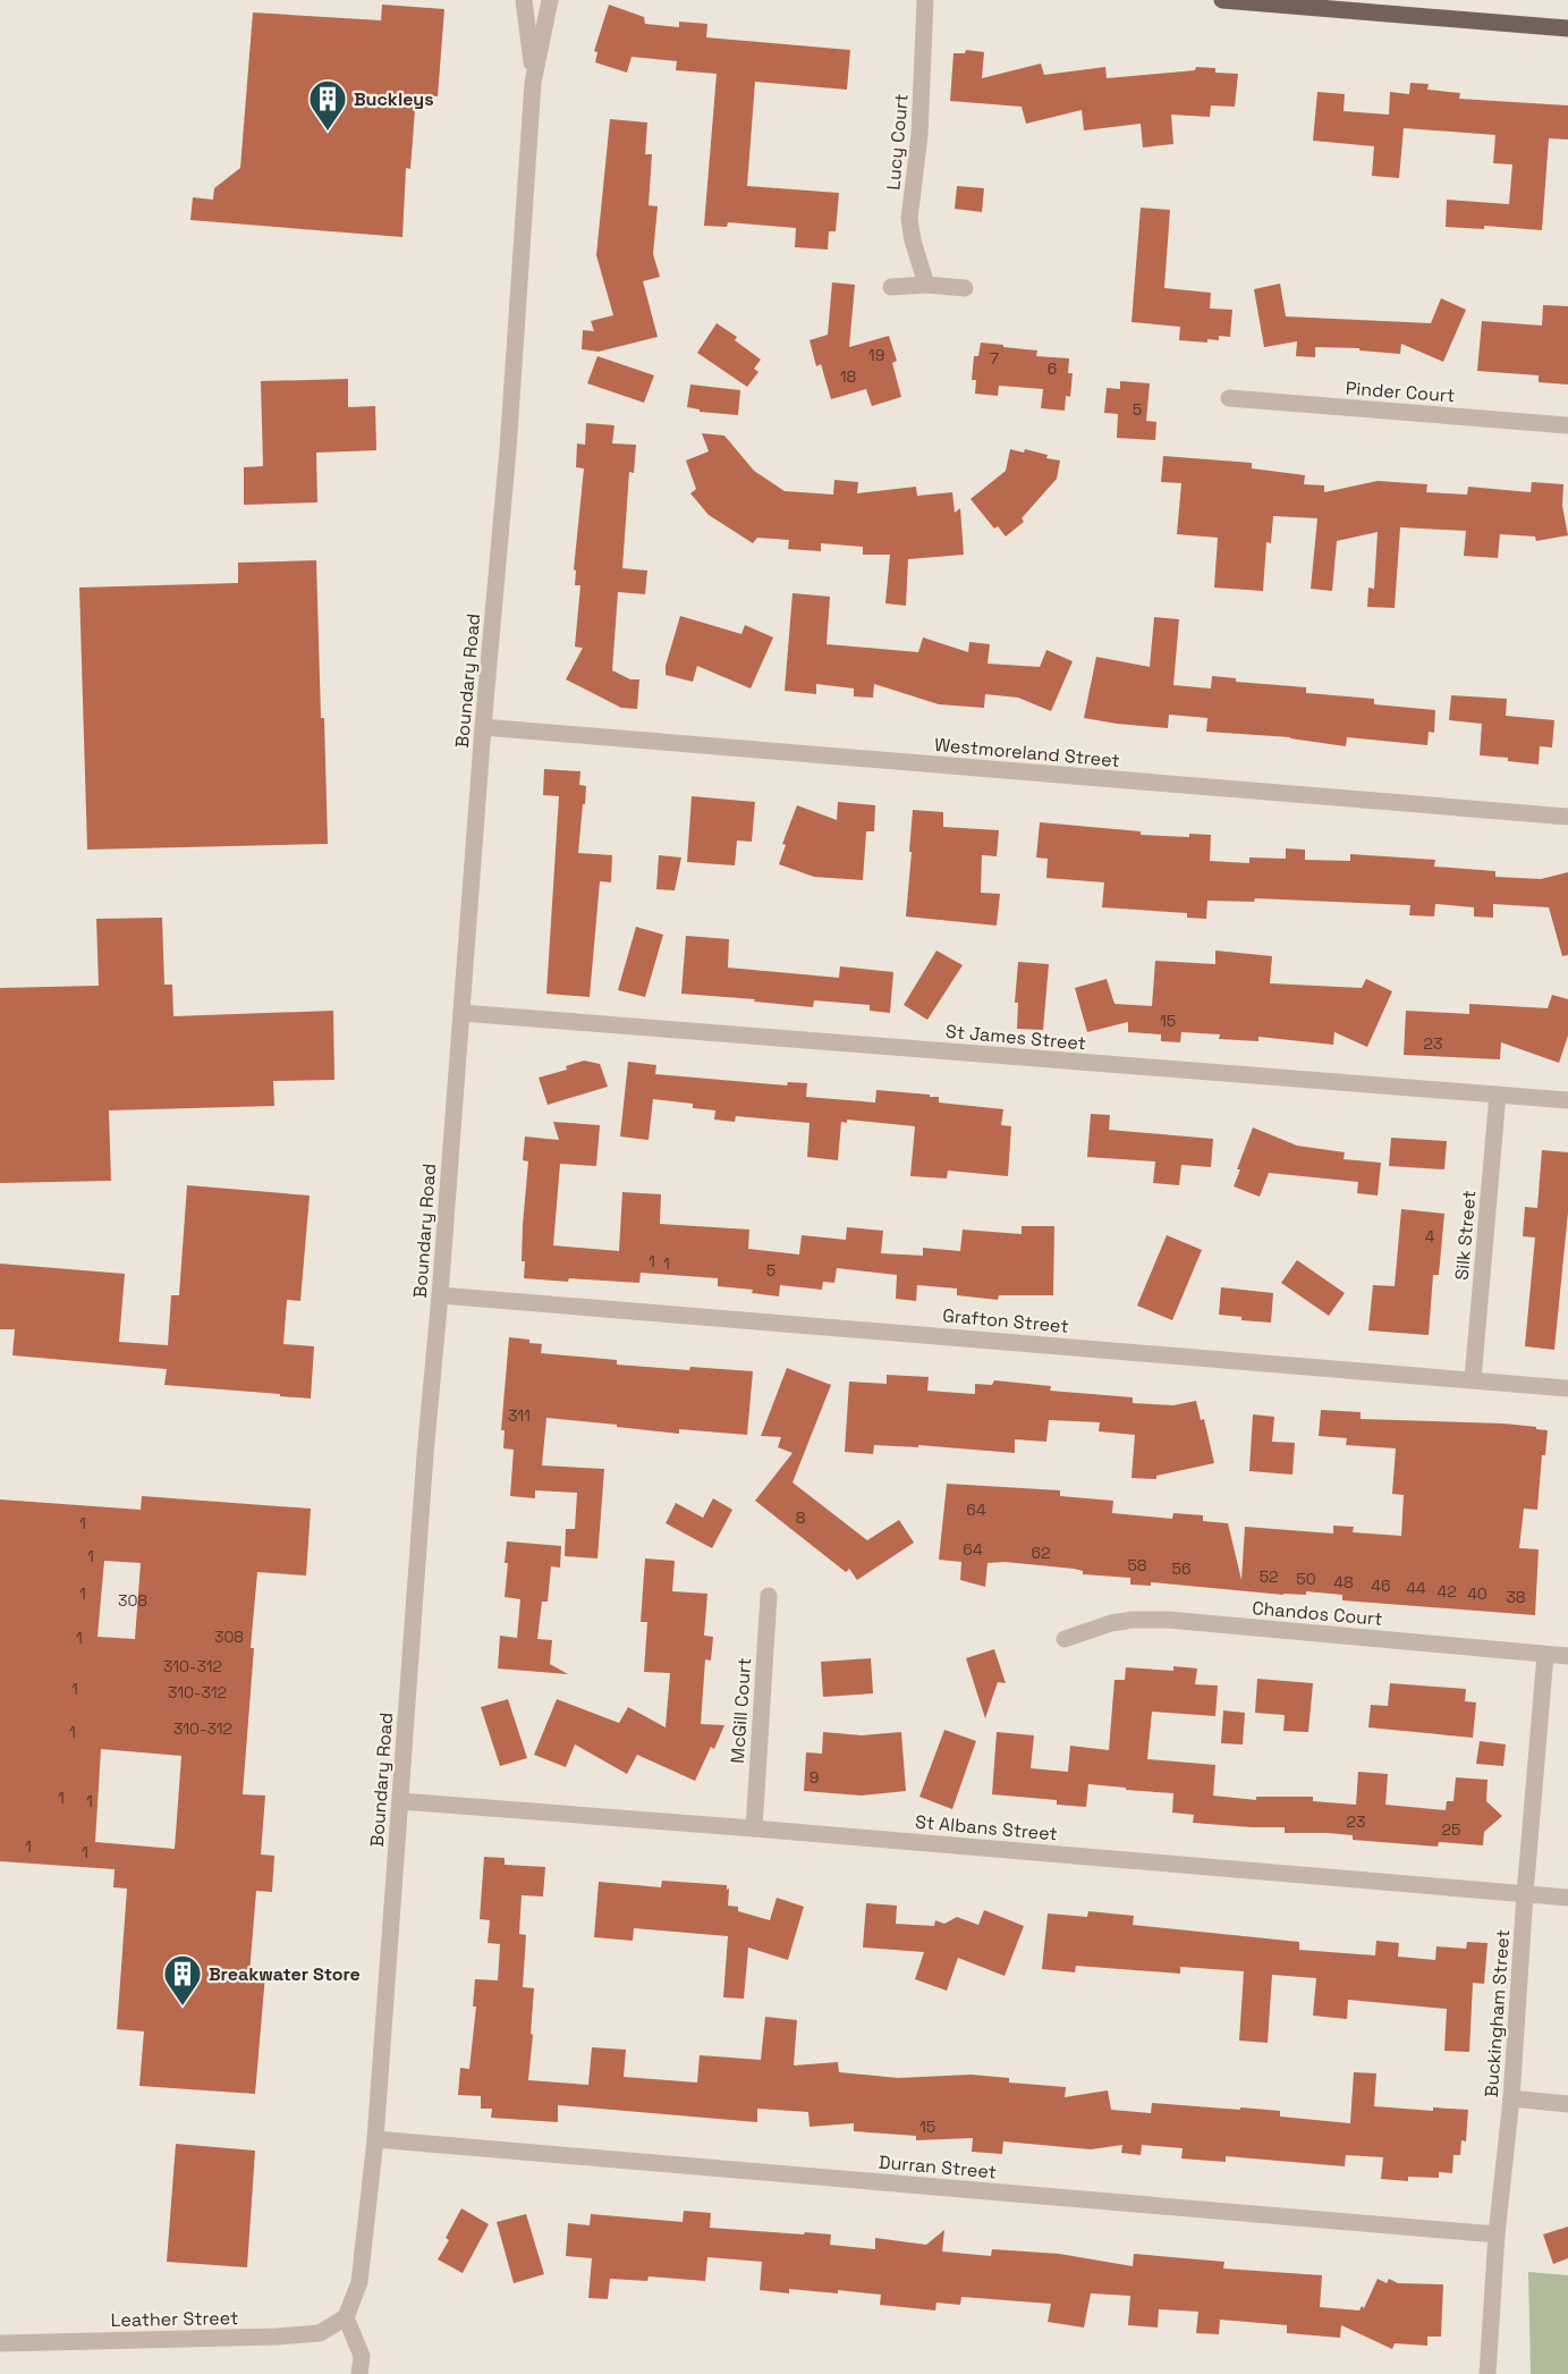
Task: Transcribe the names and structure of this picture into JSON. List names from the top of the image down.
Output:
{
  "streets": {
    "street": [
      "Lucy Court",
      "Pinder Court",
      "Boundary Road",
      "Westmoreland Street",
      "St James Street",
      "Silk Street",
      "Grafton Street",
      "Chandos Court",
      "McGill Court",
      "St Albans Street",
      "Buckingham Street",
      "Durran Street",
      "Leather Street"
    ]
  },
  "crossings": [
    ["Boundary Road", "Westmoreland Street"],
    ["Boundary Road", "St James Street"],
    ["Boundary Road", "Grafton Street"],
    ["Boundary Road", "St Albans Street"],
    ["Boundary Road", "Durran Street"],
    ["Boundary Road", "Leather Street"],
    ["St James Street", "Silk Street"],
    ["Silk Street", "Grafton Street"],
    ["Chandos Court", "Buckingham Street"],
    ["McGill Court", "St Albans Street"],
    ["St Albans Street", "Buckingham Street"],
    ["Buckingham Street", "Durran Street"]
  ],
  "places": {
    "building": ["Buckleys", "Breakwater Store"]
  },
  "house_numbers": [
    "19",
    "7",
    "6",
    "18",
    "5",
    "15",
    "23",
    "4",
    "1",
    "1",
    "5",
    "311",
    "64",
    "8",
    "1",
    "64",
    "62",
    "1",
    "58",
    "56",
    "52",
    "50",
    "48",
    "46",
    "44",
    "42",
    "1",
    "40",
    "38",
    "308",
    "308",
    "1",
    "310-312",
    "1",
    "310-312",
    "310-312",
    "1",
    "9",
    "1",
    "1",
    "23",
    "25",
    "1",
    "1",
    "15"
  ]
}
